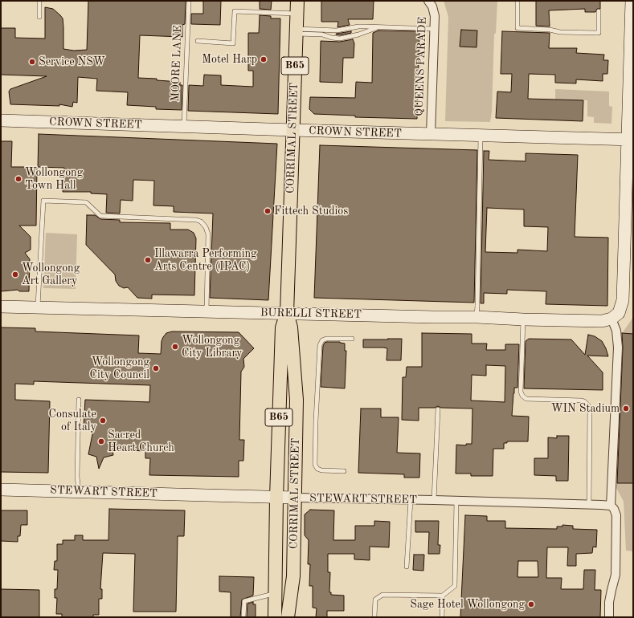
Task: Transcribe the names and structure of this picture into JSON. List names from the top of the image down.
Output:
{
  "streets": {
    "main road": [
      "B65",
      "CROWN STREET",
      "CORRIMAL STREET",
      "BURELLI STREET",
      "STEWART STREET"
    ],
    "street": ["QUEENS PARADE"],
    "lane": ["MOORE LANE"]
  },
  "crossings": [
    ["MOORE LANE", "CROWN STREET"],
    ["QUEENS PARADE", "CROWN STREET"],
    ["CROWN STREET", "CORRIMAL STREET"],
    ["CORRIMAL STREET", "BURELLI STREET"],
    ["CORRIMAL STREET", "STEWART STREET"]
  ],
  "places": [
    "Motel Harp",
    "Service NSW",
    "Wollongong Town Hall",
    "Fittech Studios",
    "Illawarra Performing Arts Centre (IPAC)",
    "Wollongong Art Gallery",
    "Wollongong City Library",
    "Wollongong City Council",
    "WIN Stadium",
    "Consulate of Italy",
    "Sacred Heart Church",
    "Sage Hotel Wollongong"
  ]
}
